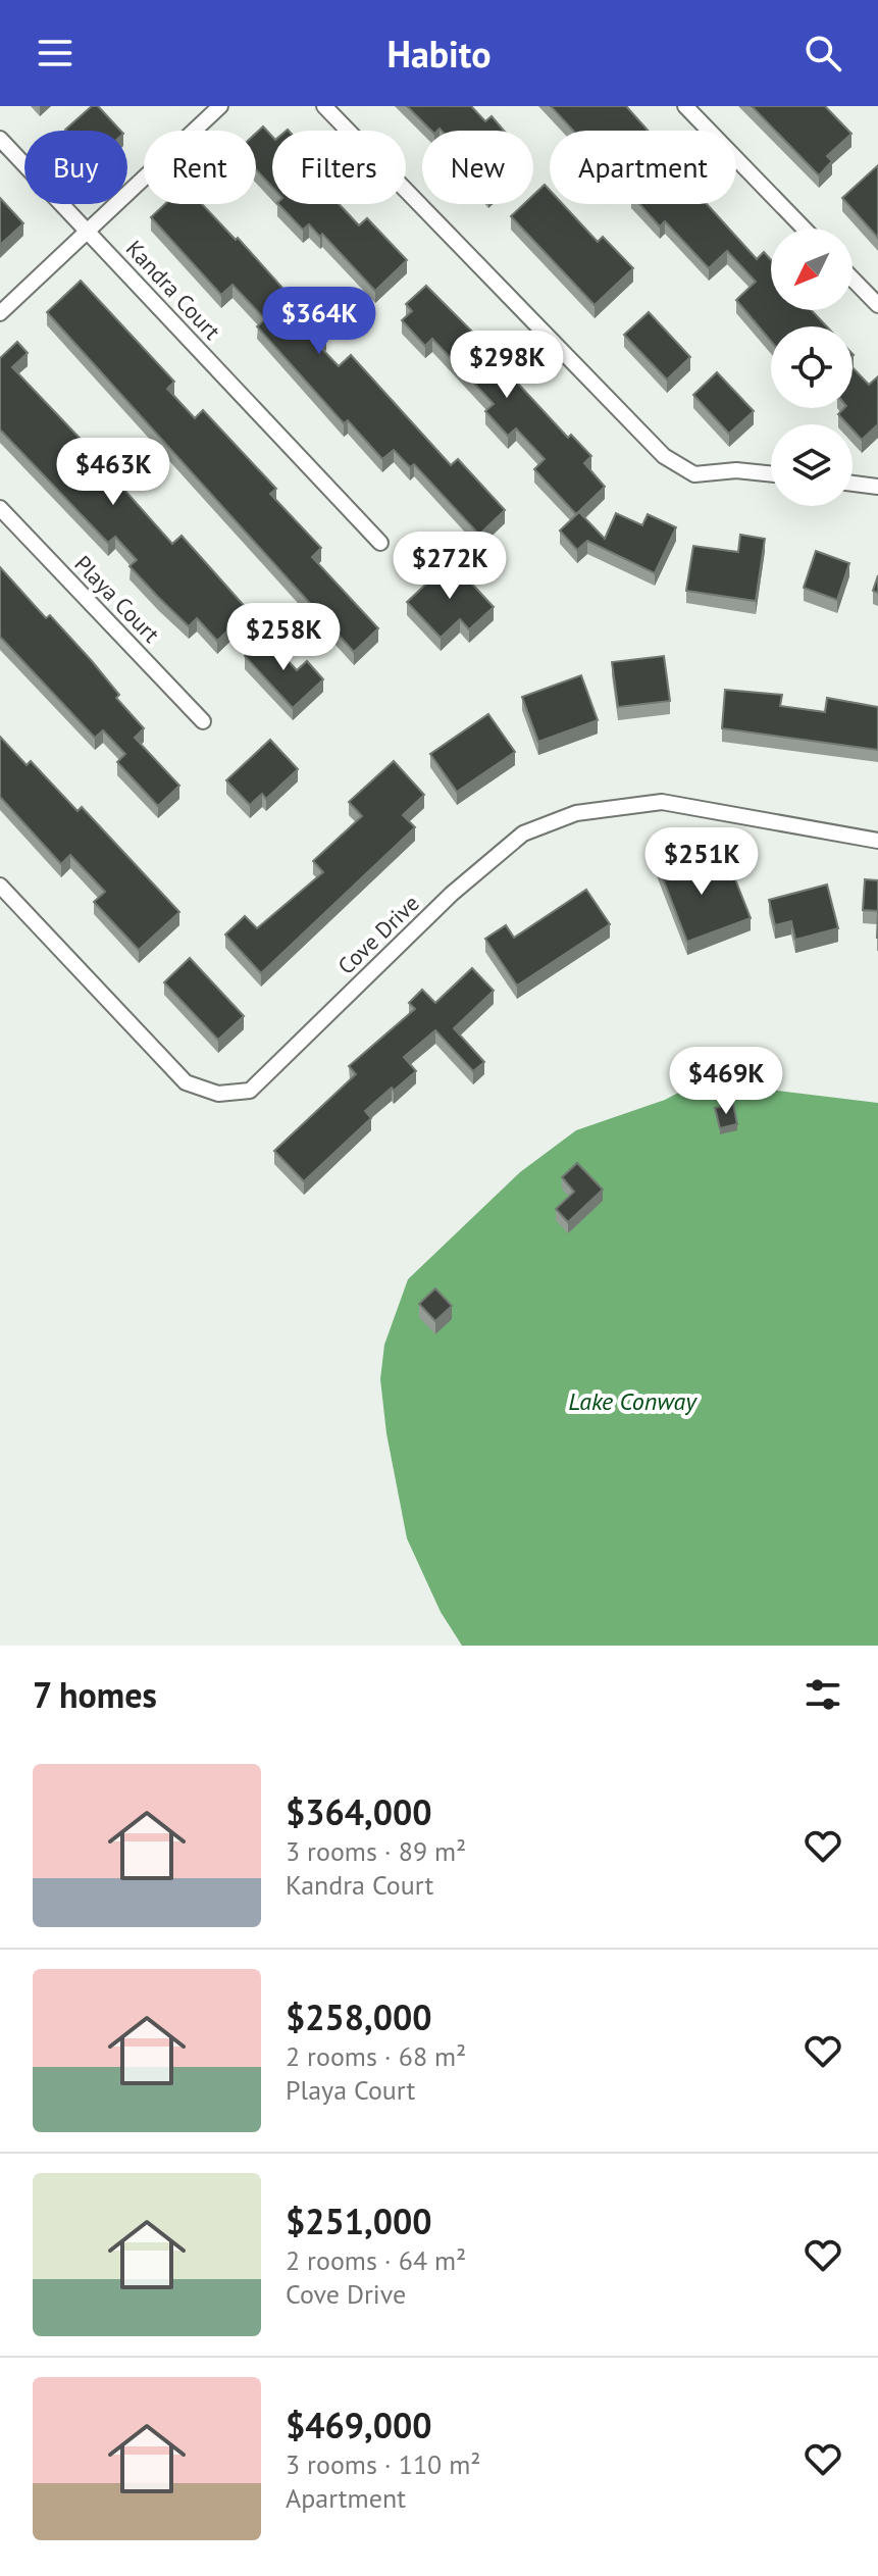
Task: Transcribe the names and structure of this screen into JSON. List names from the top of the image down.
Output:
{
  "streets": {
    "street": ["Kandra Court", "Playa Court", "Cove Drive"]
  },
  "water": ["Lake Conway"],
  "north": "bottom left",
  "page": {
    "header": "Habito",
    "chip": [
      "Buy",
      "Rent",
      "Filters",
      "New",
      "Apartment"
    ],
    "price": [
      "$364K",
      "$298K",
      "$463K",
      "$272K",
      "$258K",
      "$251K",
      "$469K"
    ],
    "heading": "7 homes",
    "list": [
      {
        "name": "$364,000",
        "note": "3 rooms · 89 m² · Kandra Court"
      },
      {
        "name": "$258,000",
        "note": "2 rooms · 68 m² · Playa Court"
      },
      {
        "name": "$251,000",
        "note": "2 rooms · 64 m² · Cove Drive"
      },
      {
        "name": "$469,000",
        "note": "3 rooms · 110 m² · Apartment"
      }
    ]
  }
}
